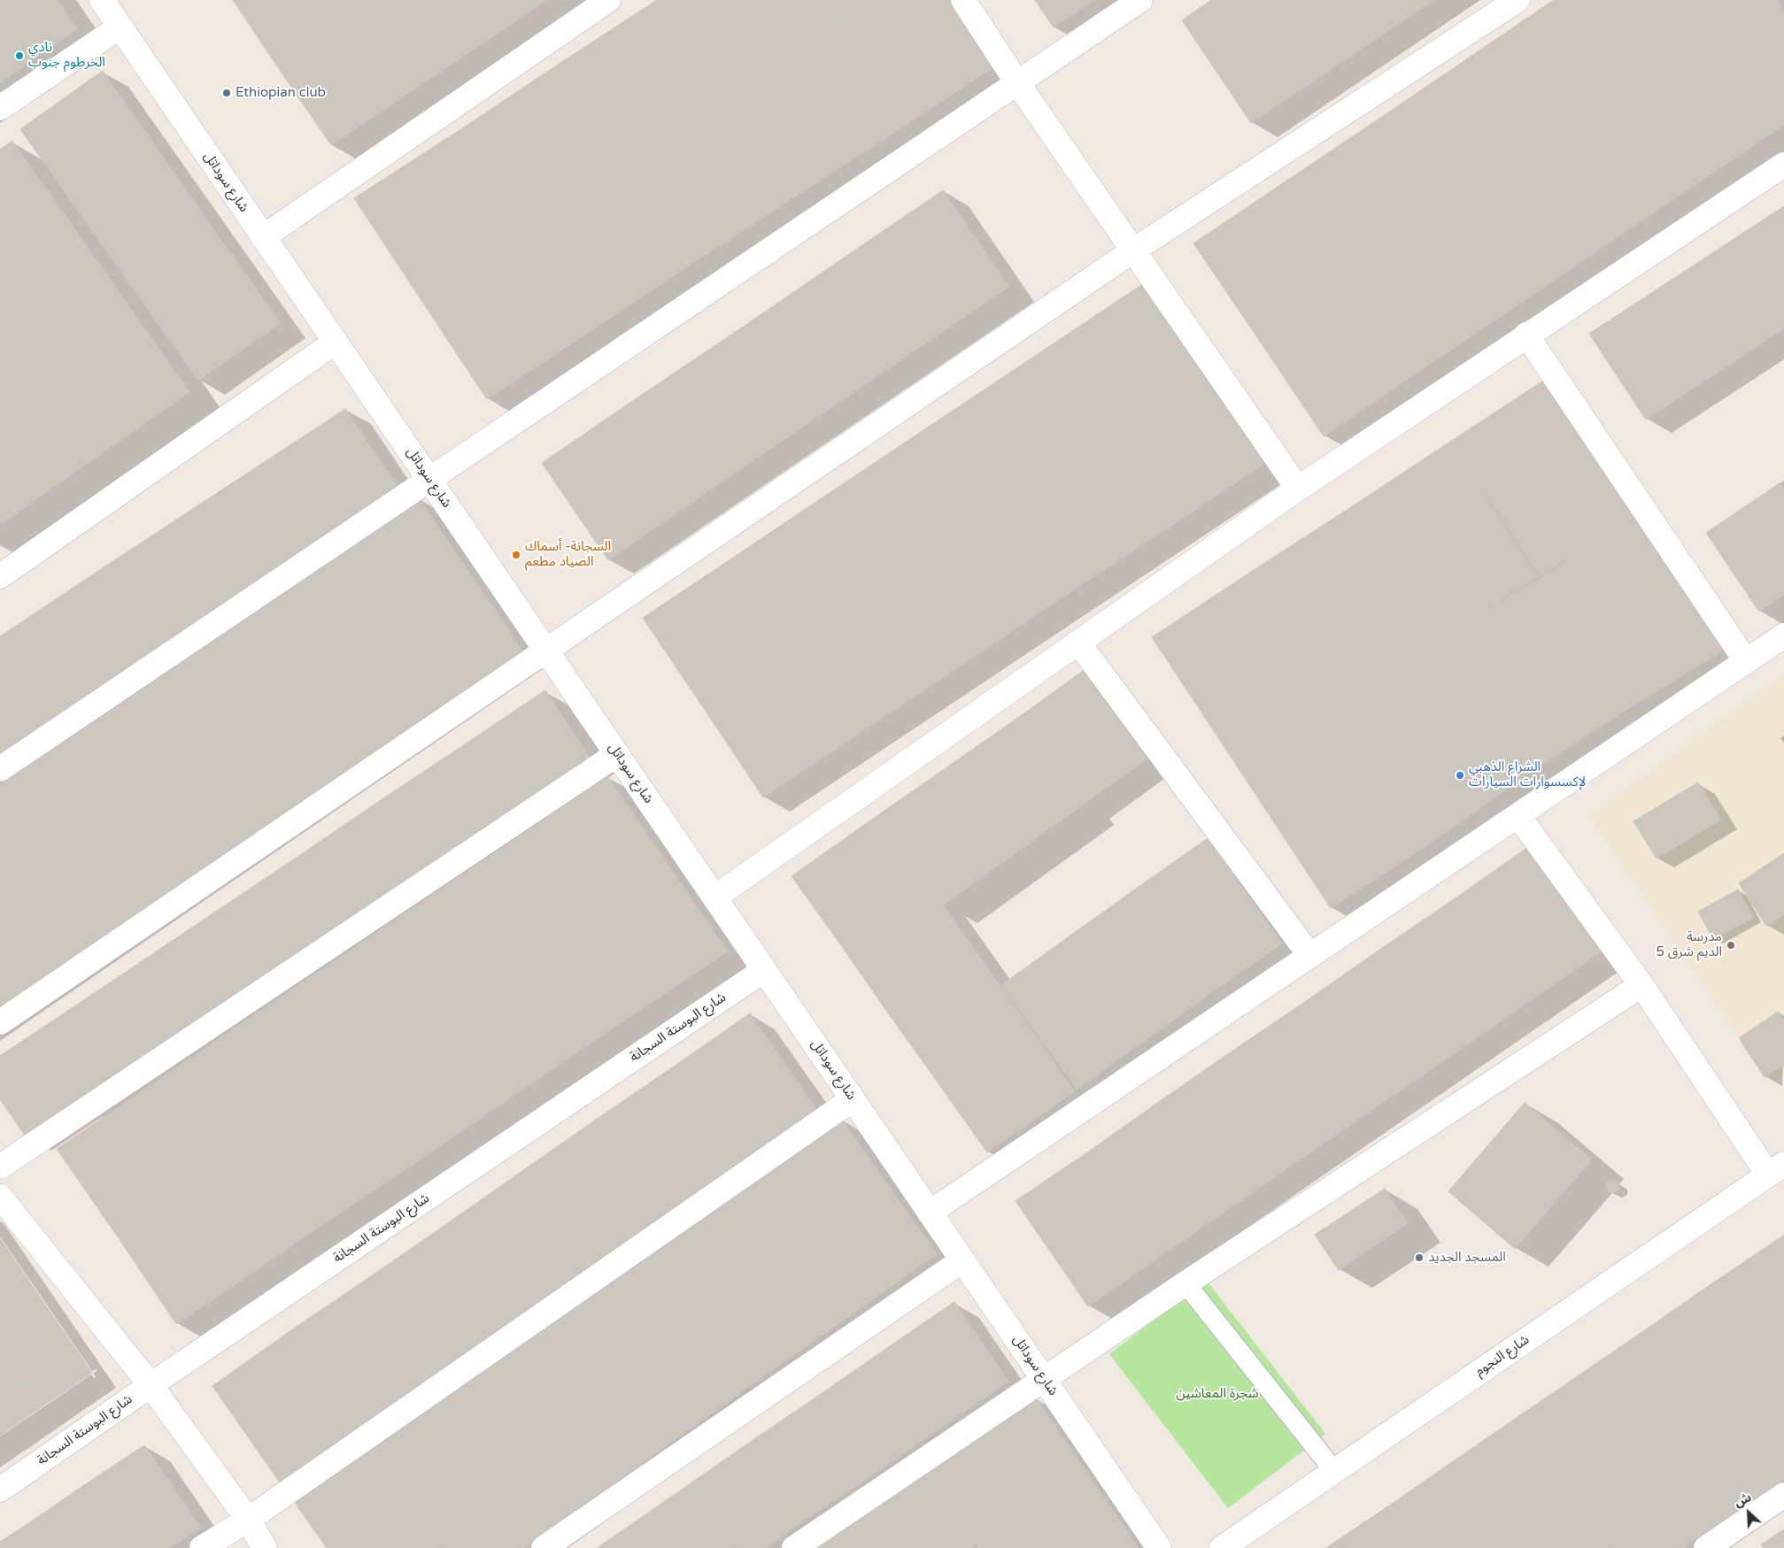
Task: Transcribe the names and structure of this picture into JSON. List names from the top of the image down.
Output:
{
  "streets": {
    "street": ["شارع سوداتل", "شارع البوستة السجانة", "شارع النجوم"]
  },
  "crossings": [
    ["شارع سوداتل", "شارع البوستة السجانة"]
  ],
  "parks": ["شجرة المعاشين"],
  "places": [
    "نادي الخرطوم جنوب",
    "Ethiopian club",
    "السجانة- أسماك الصياد مطعم",
    "الشراع الذهبي لإكسسوارات السيارات",
    "مدرسة الديم شرق 5",
    "المسجد الجديد"
  ],
  "north": "top left"
}
